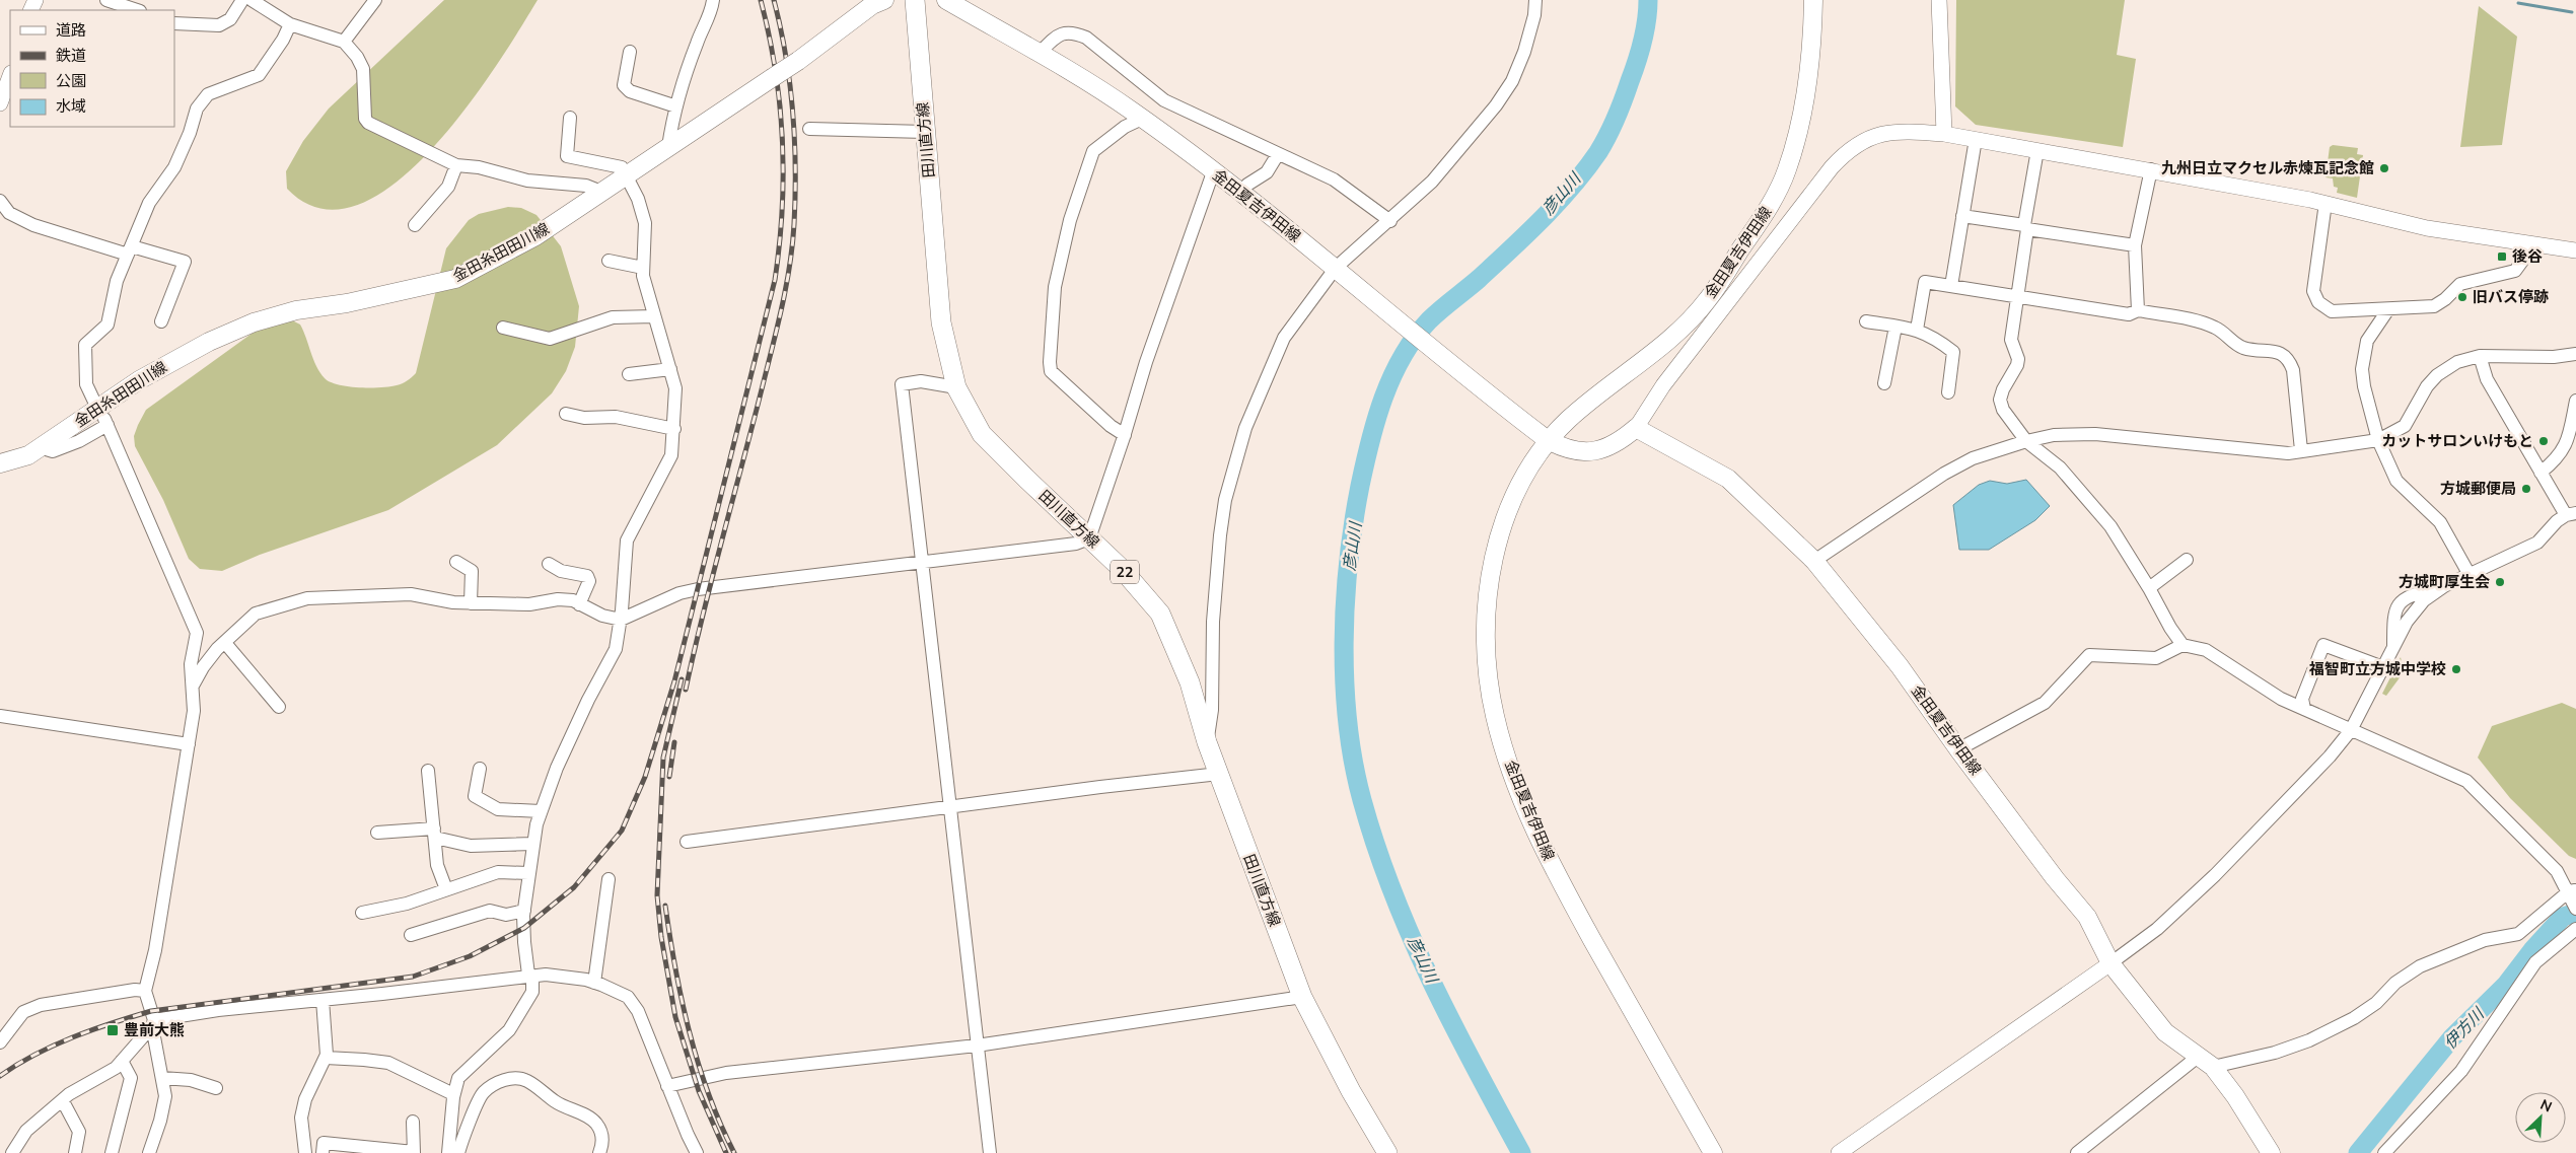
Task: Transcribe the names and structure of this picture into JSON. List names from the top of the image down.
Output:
{
  "streets": {
    "main road": [
      "田川直方線",
      "金田夏吉伊田線",
      "金田糸田田川線",
      "22"
    ]
  },
  "water": ["彦山川", "伊方川"],
  "places": {
    "other": [
      "九州日立マクセル赤煉瓦記念館",
      "旧バス停跡",
      "カットサロンいけもと",
      "方城郵便局",
      "方城町厚生会",
      "福智町立方城中学校"
    ],
    "transit": ["後谷", "豊前大熊"]
  },
  "legend": [
    "道路",
    "鉄道",
    "公園",
    "水域"
  ],
  "north": "top right"
}
